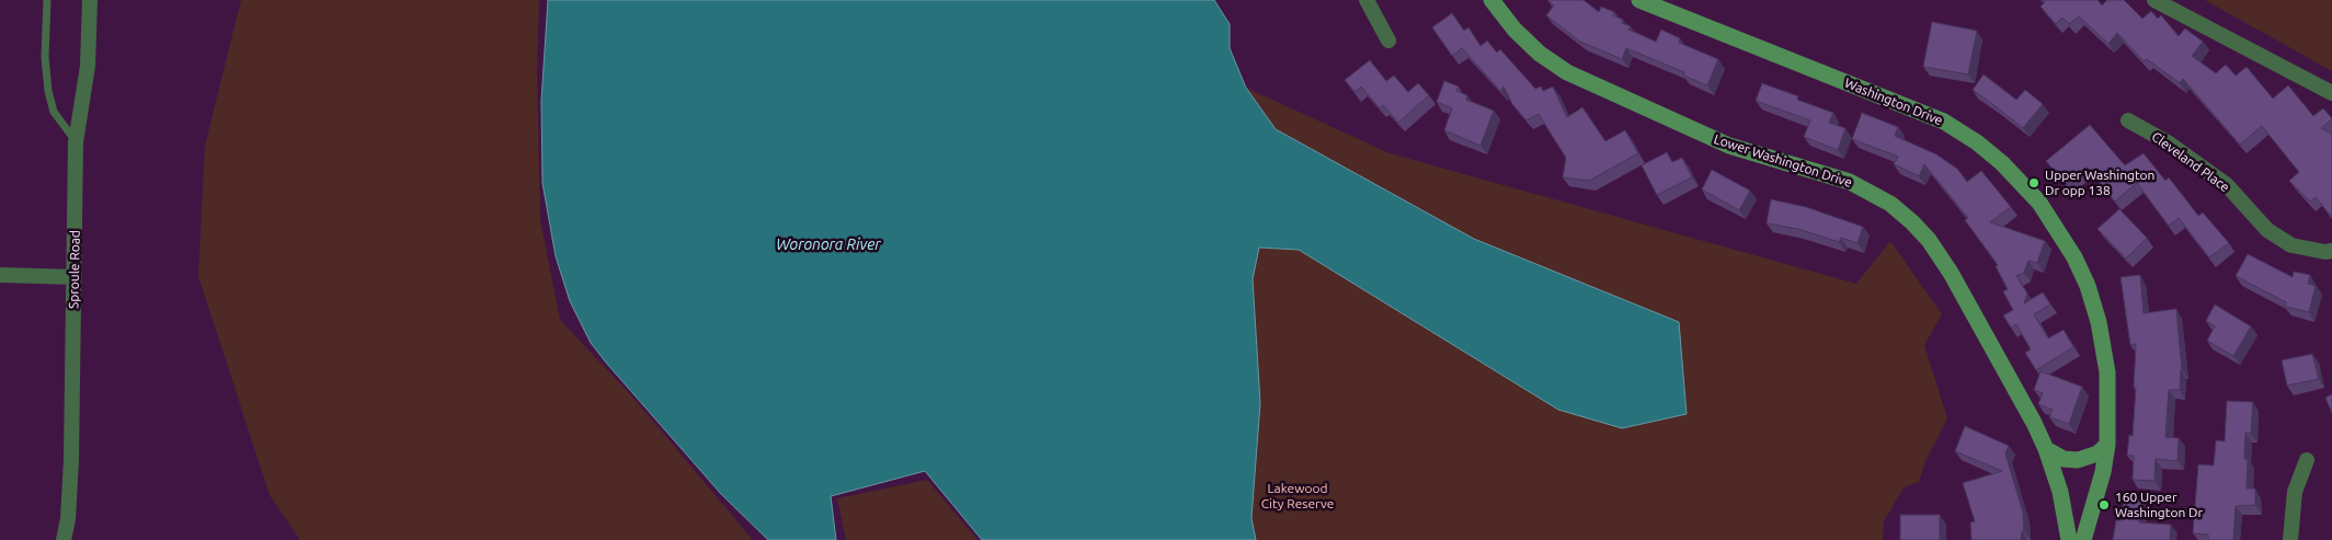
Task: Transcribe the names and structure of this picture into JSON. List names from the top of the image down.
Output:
{
  "streets": {
    "street": [
      "Washington Drive",
      "Lower Washington Drive",
      "Cleveland Place",
      "Sproule Road"
    ]
  },
  "water": ["Woronora River"],
  "parks": ["Lakewood City Reserve"],
  "places": ["Upper Washington Dr opp 138", "160 Upper Washington Dr"]
}
